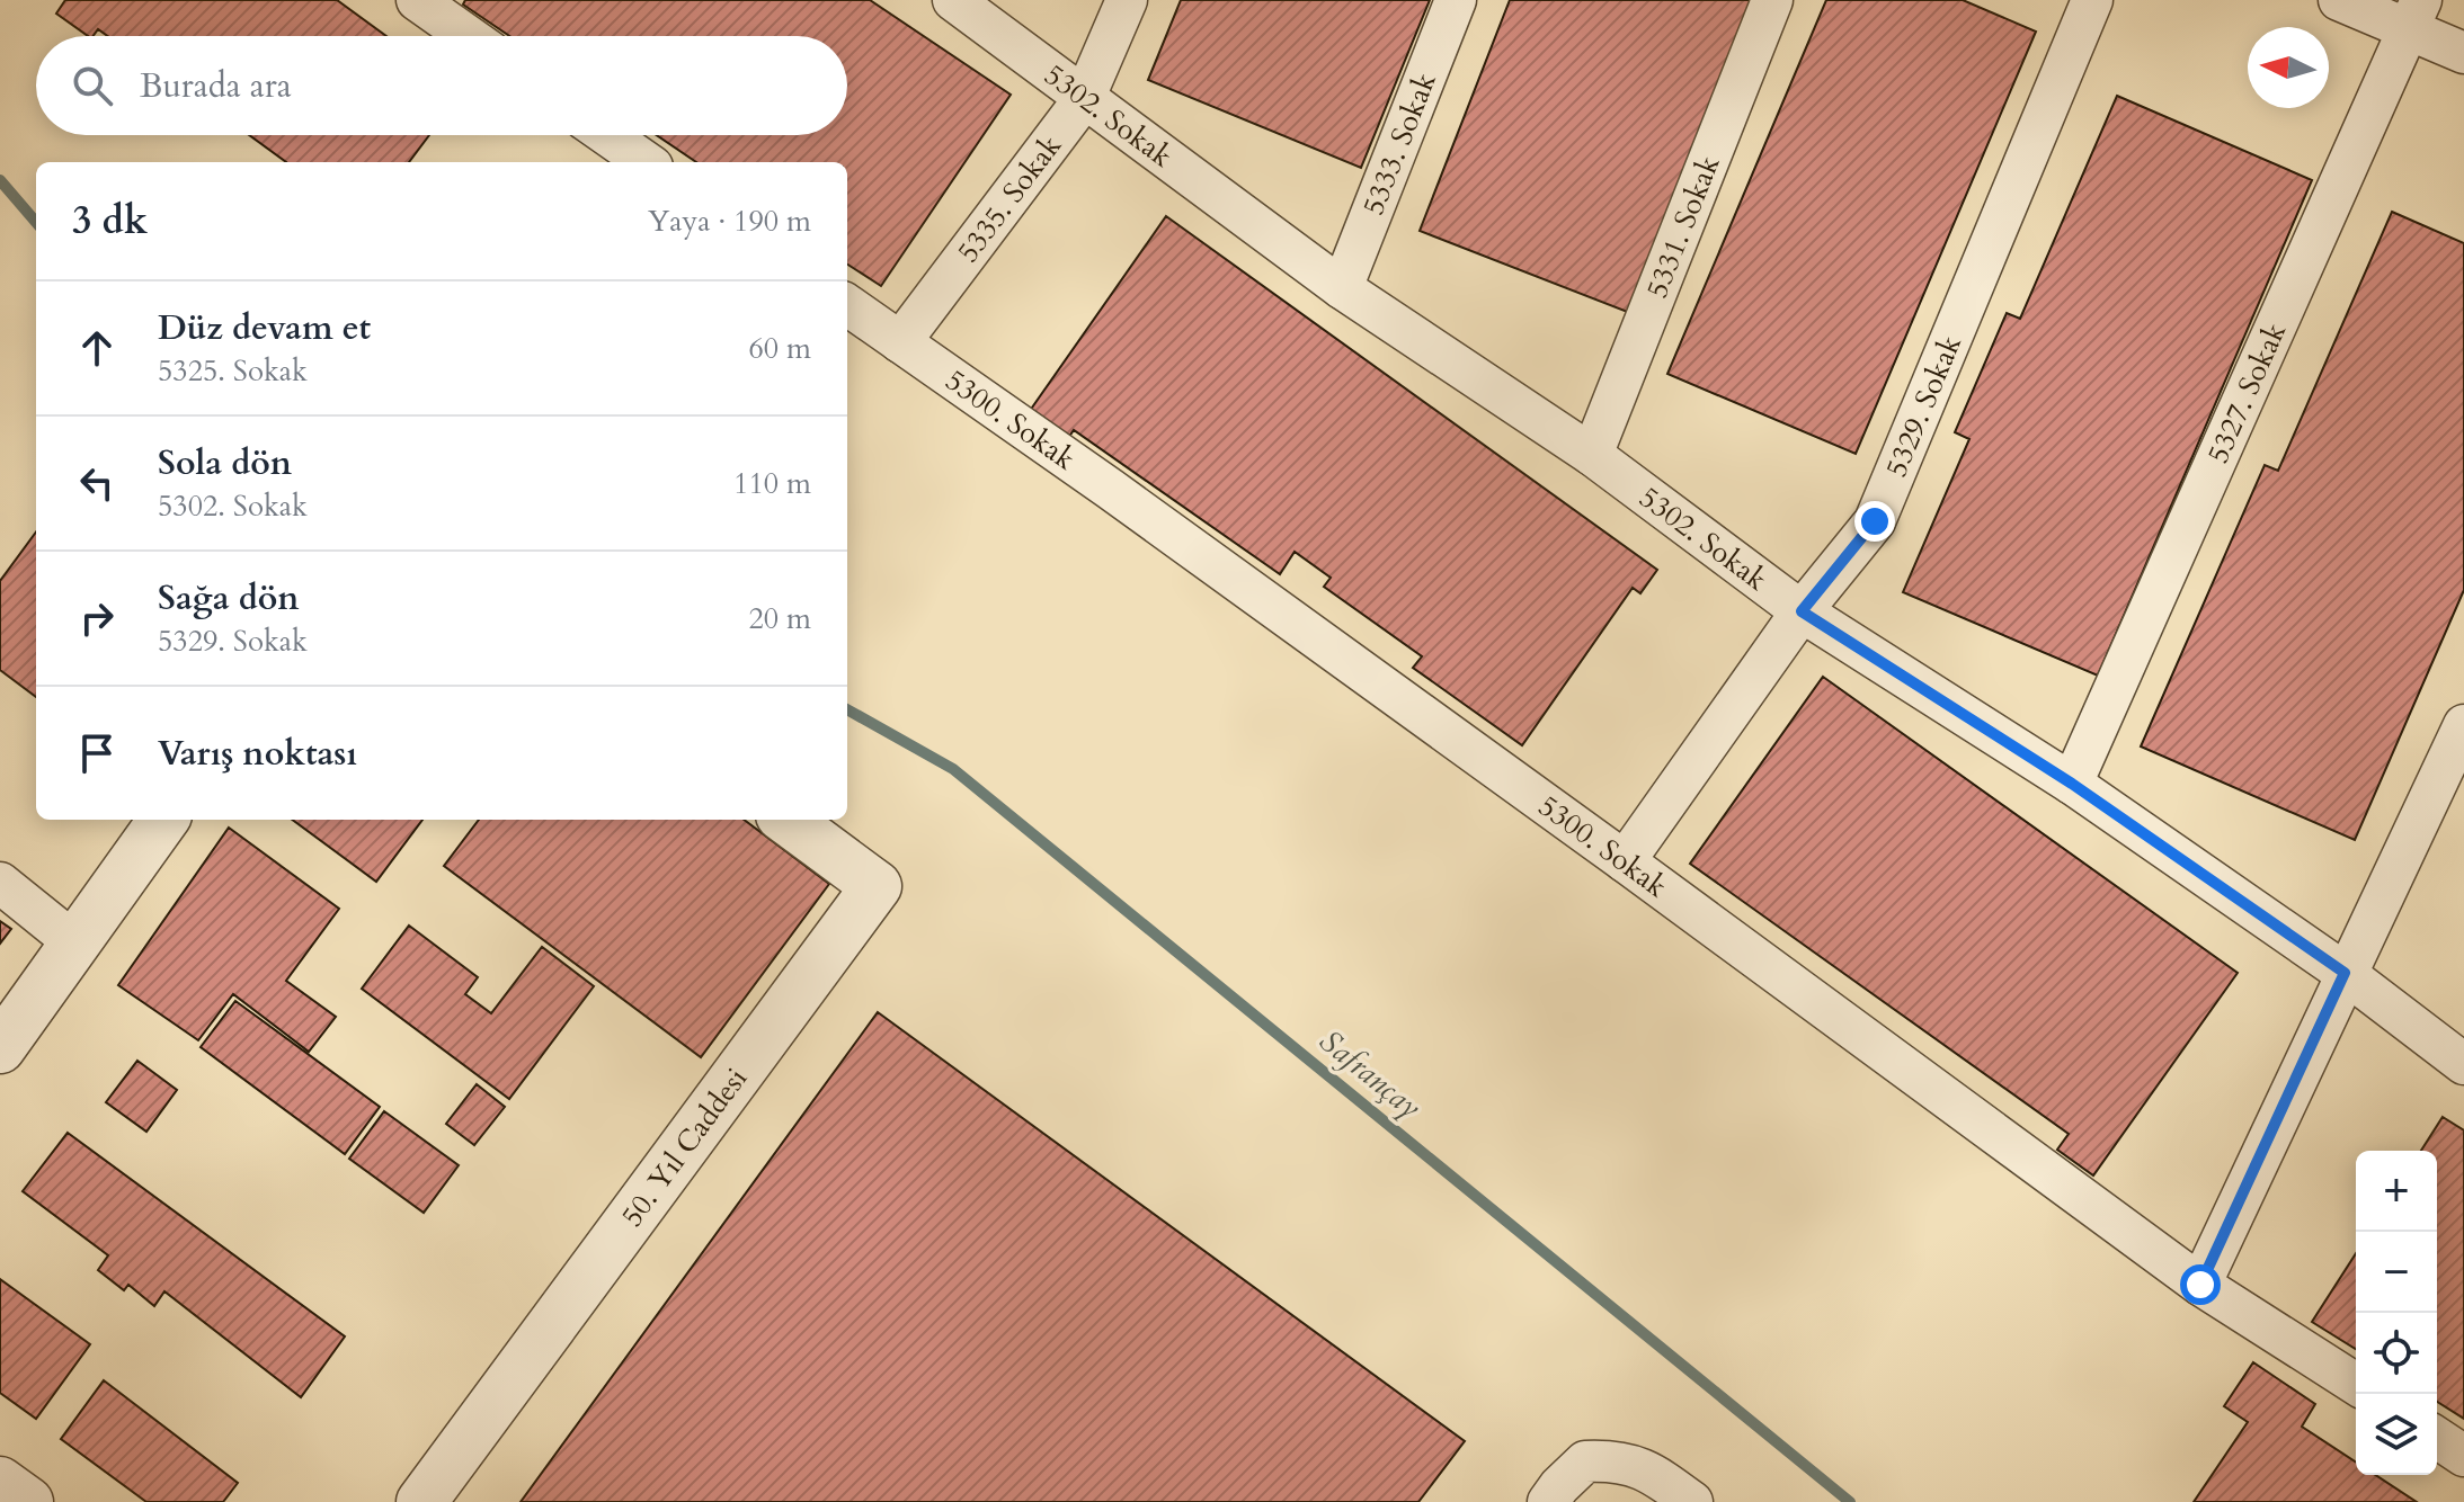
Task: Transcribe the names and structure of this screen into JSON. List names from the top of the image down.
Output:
{
  "streets": {
    "street": [
      "5302. Sokak",
      "5333. Sokak",
      "5335. Sokak",
      "5331. Sokak",
      "5327. Sokak",
      "5329. Sokak",
      "5300. Sokak",
      "50. Yıl Caddesi"
    ]
  },
  "crossings": [
    ["5302. Sokak", "5333. Sokak"],
    ["5302. Sokak", "5335. Sokak"],
    ["5302. Sokak", "5331. Sokak"],
    ["5302. Sokak", "5327. Sokak"],
    ["5302. Sokak", "5329. Sokak"],
    ["5335. Sokak", "5300. Sokak"],
    ["5329. Sokak", "5300. Sokak"]
  ],
  "water": ["Safrançay"],
  "north": "left",
  "page": {
    "search": "Burada ara",
    "heading": ["3 dk", "Yaya · 190 m"],
    "list": [
      ["Düz devam et", "5325. Sokak", "60 m"],
      ["Sola dön", "5302. Sokak", "110 m"],
      ["Sağa dön", "5329. Sokak", "20 m"],
      "Varış noktası"
    ],
    "map_buttons": ["+", "−"]
  }
}
